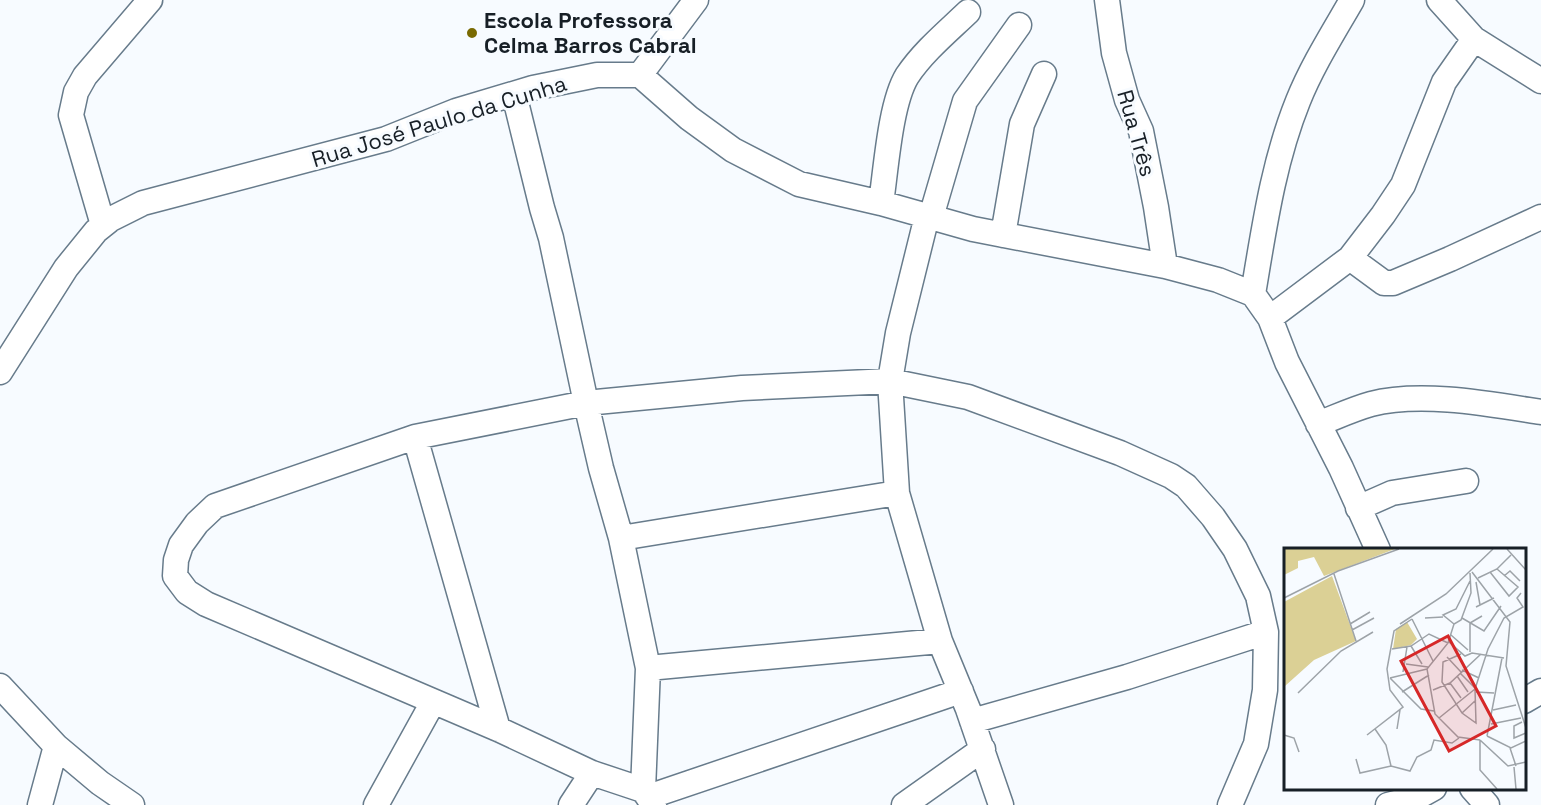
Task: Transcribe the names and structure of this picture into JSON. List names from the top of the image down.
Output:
{
  "streets": {
    "street": ["Rua José Paulo da Cunha", "Rua Três"]
  },
  "places": ["Escola Professora Celma Barros Cabral"]
}
